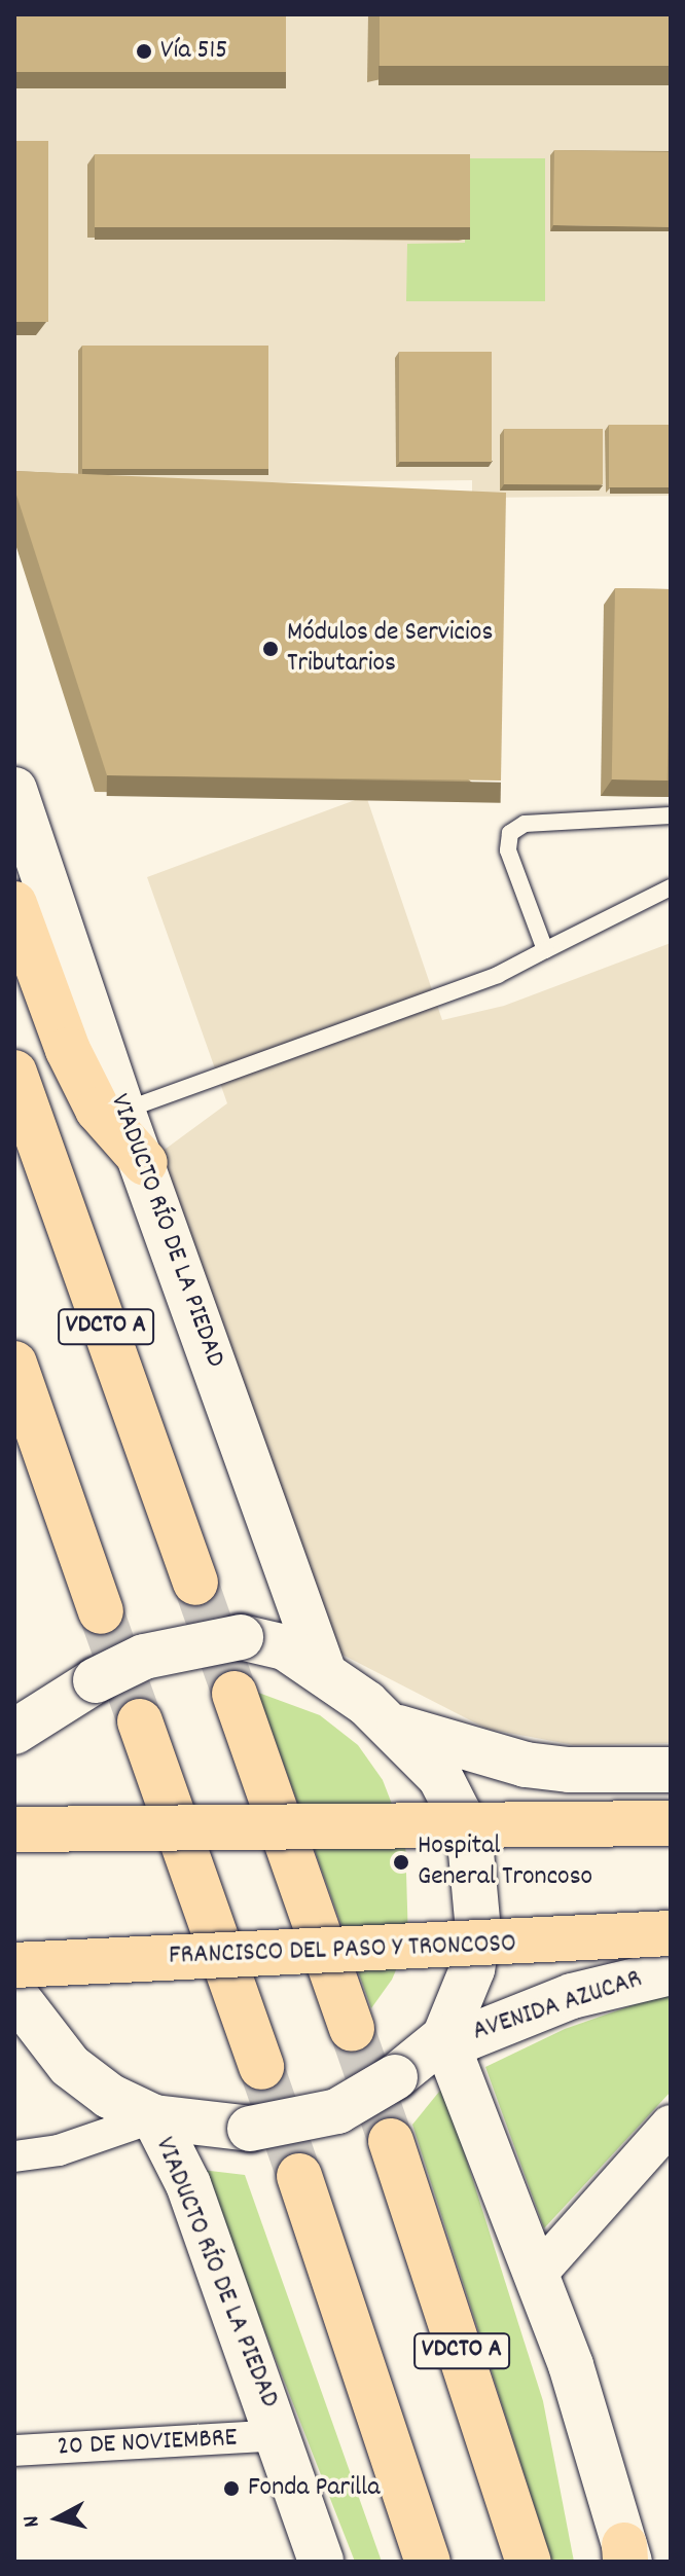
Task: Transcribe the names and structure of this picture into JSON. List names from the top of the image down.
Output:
{
  "streets": {
    "highway": ["VDCTO A", "FRANCISCO DEL PASO Y TRONCOSO"],
    "main road": ["VIADUCTO RÍO DE LA PIEDAD", "AVENIDA AZUCAR"],
    "street": ["20 DE NOVIEMBRE"]
  },
  "crossings": [
    ["VIADUCTO RÍO DE LA PIEDAD", "20 DE NOVIEMBRE"]
  ],
  "places": [
    "Vía 515",
    "Módulos de Servicios Tributarios",
    "Hospital General Troncoso",
    "Fonda Parilla"
  ],
  "north": "left"
}
